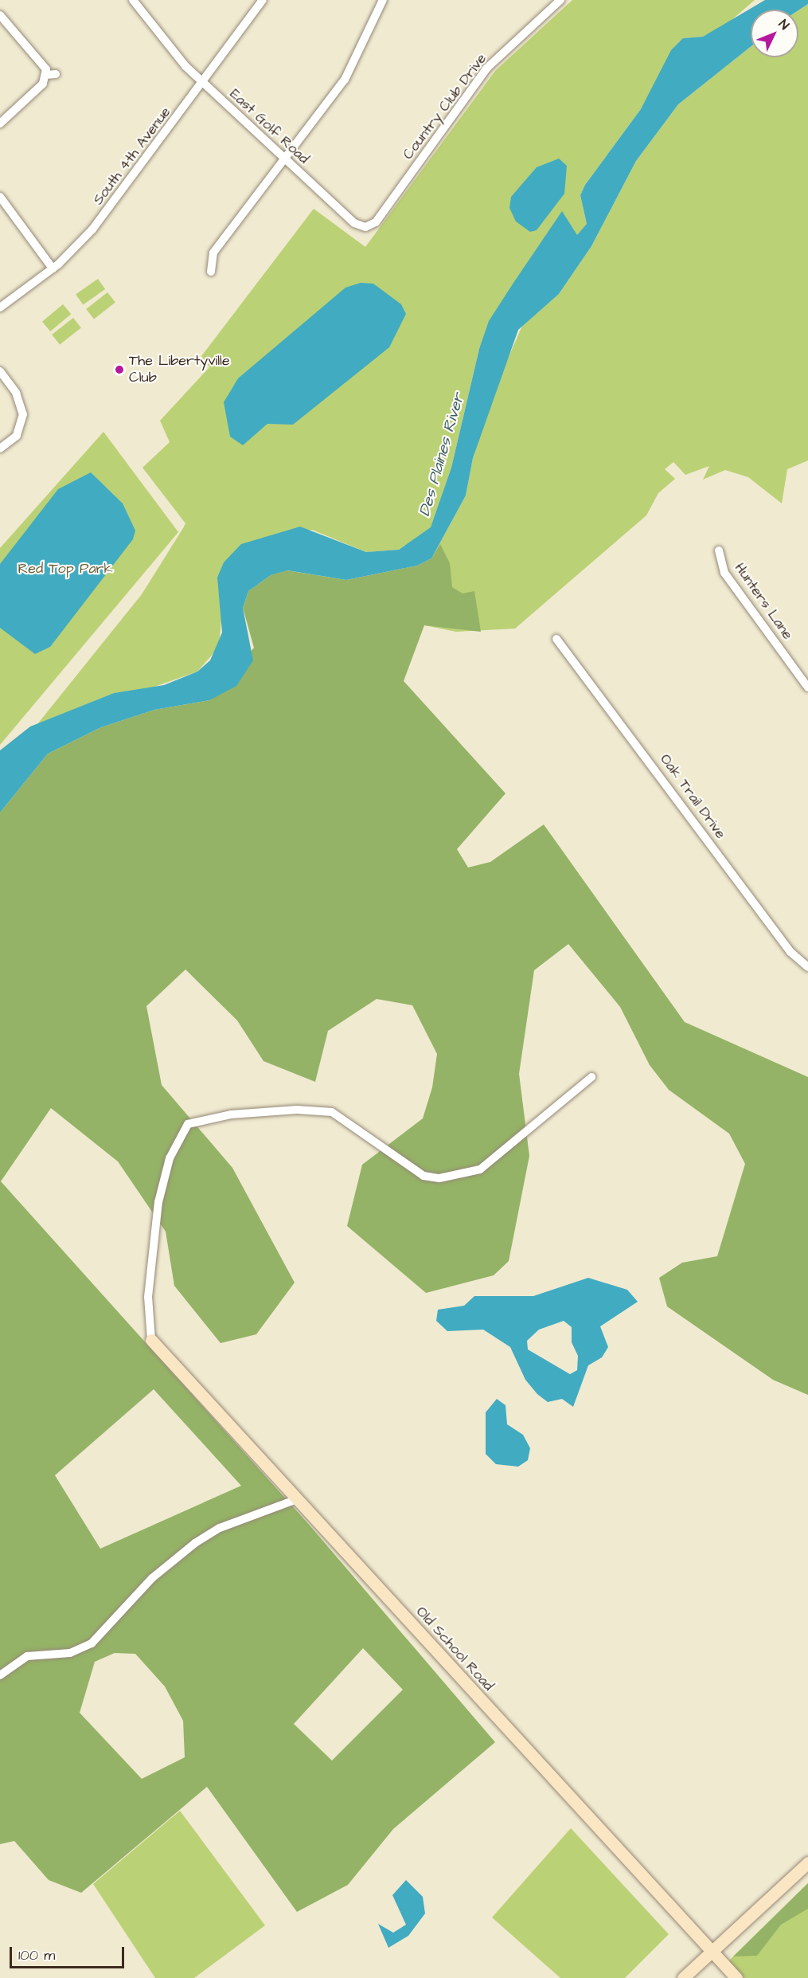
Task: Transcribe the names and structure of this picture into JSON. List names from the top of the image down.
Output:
{
  "streets": {
    "street": [
      "Country Club Drive",
      "East Golf Road",
      "South 4th Avenue",
      "Hunters Lane",
      "Oak Trail Drive",
      "Old School Road"
    ]
  },
  "crossings": [
    ["Country Club Drive", "East Golf Road"],
    ["East Golf Road", "South 4th Avenue"]
  ],
  "water": ["Des Plaines River"],
  "parks": ["Red Top Park"],
  "places": ["The Libertyville Club"],
  "scale_bar": "100 m",
  "north": "top right"
}
